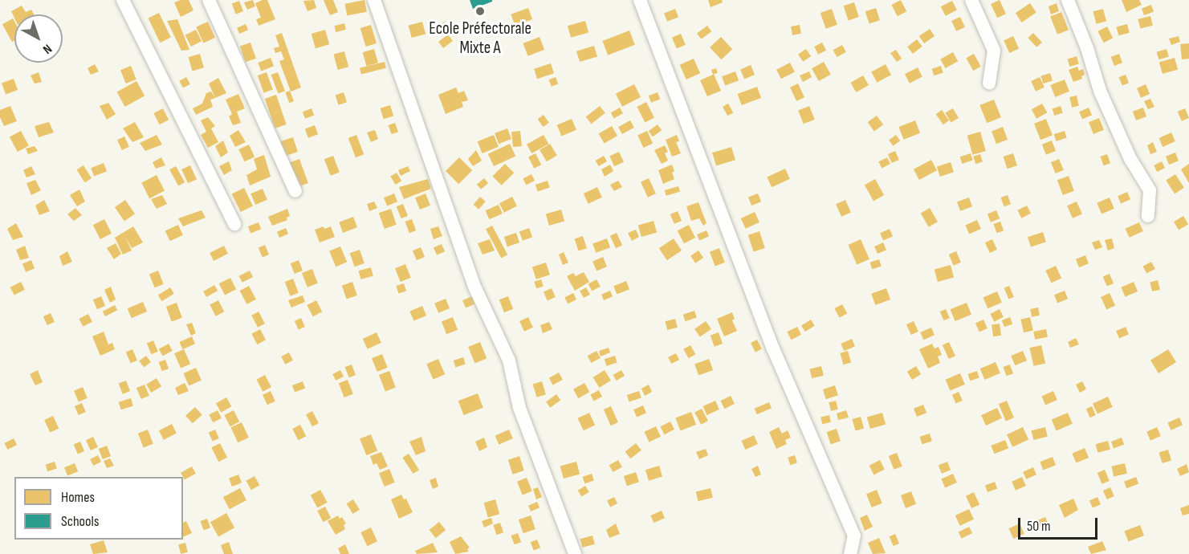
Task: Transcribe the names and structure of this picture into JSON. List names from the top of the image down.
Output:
{
  "places": ["Ecole Préfectorale Mixte A"],
  "legend": ["Homes", "Schools"],
  "scale_bar": "50 m",
  "north": "bottom right"
}
